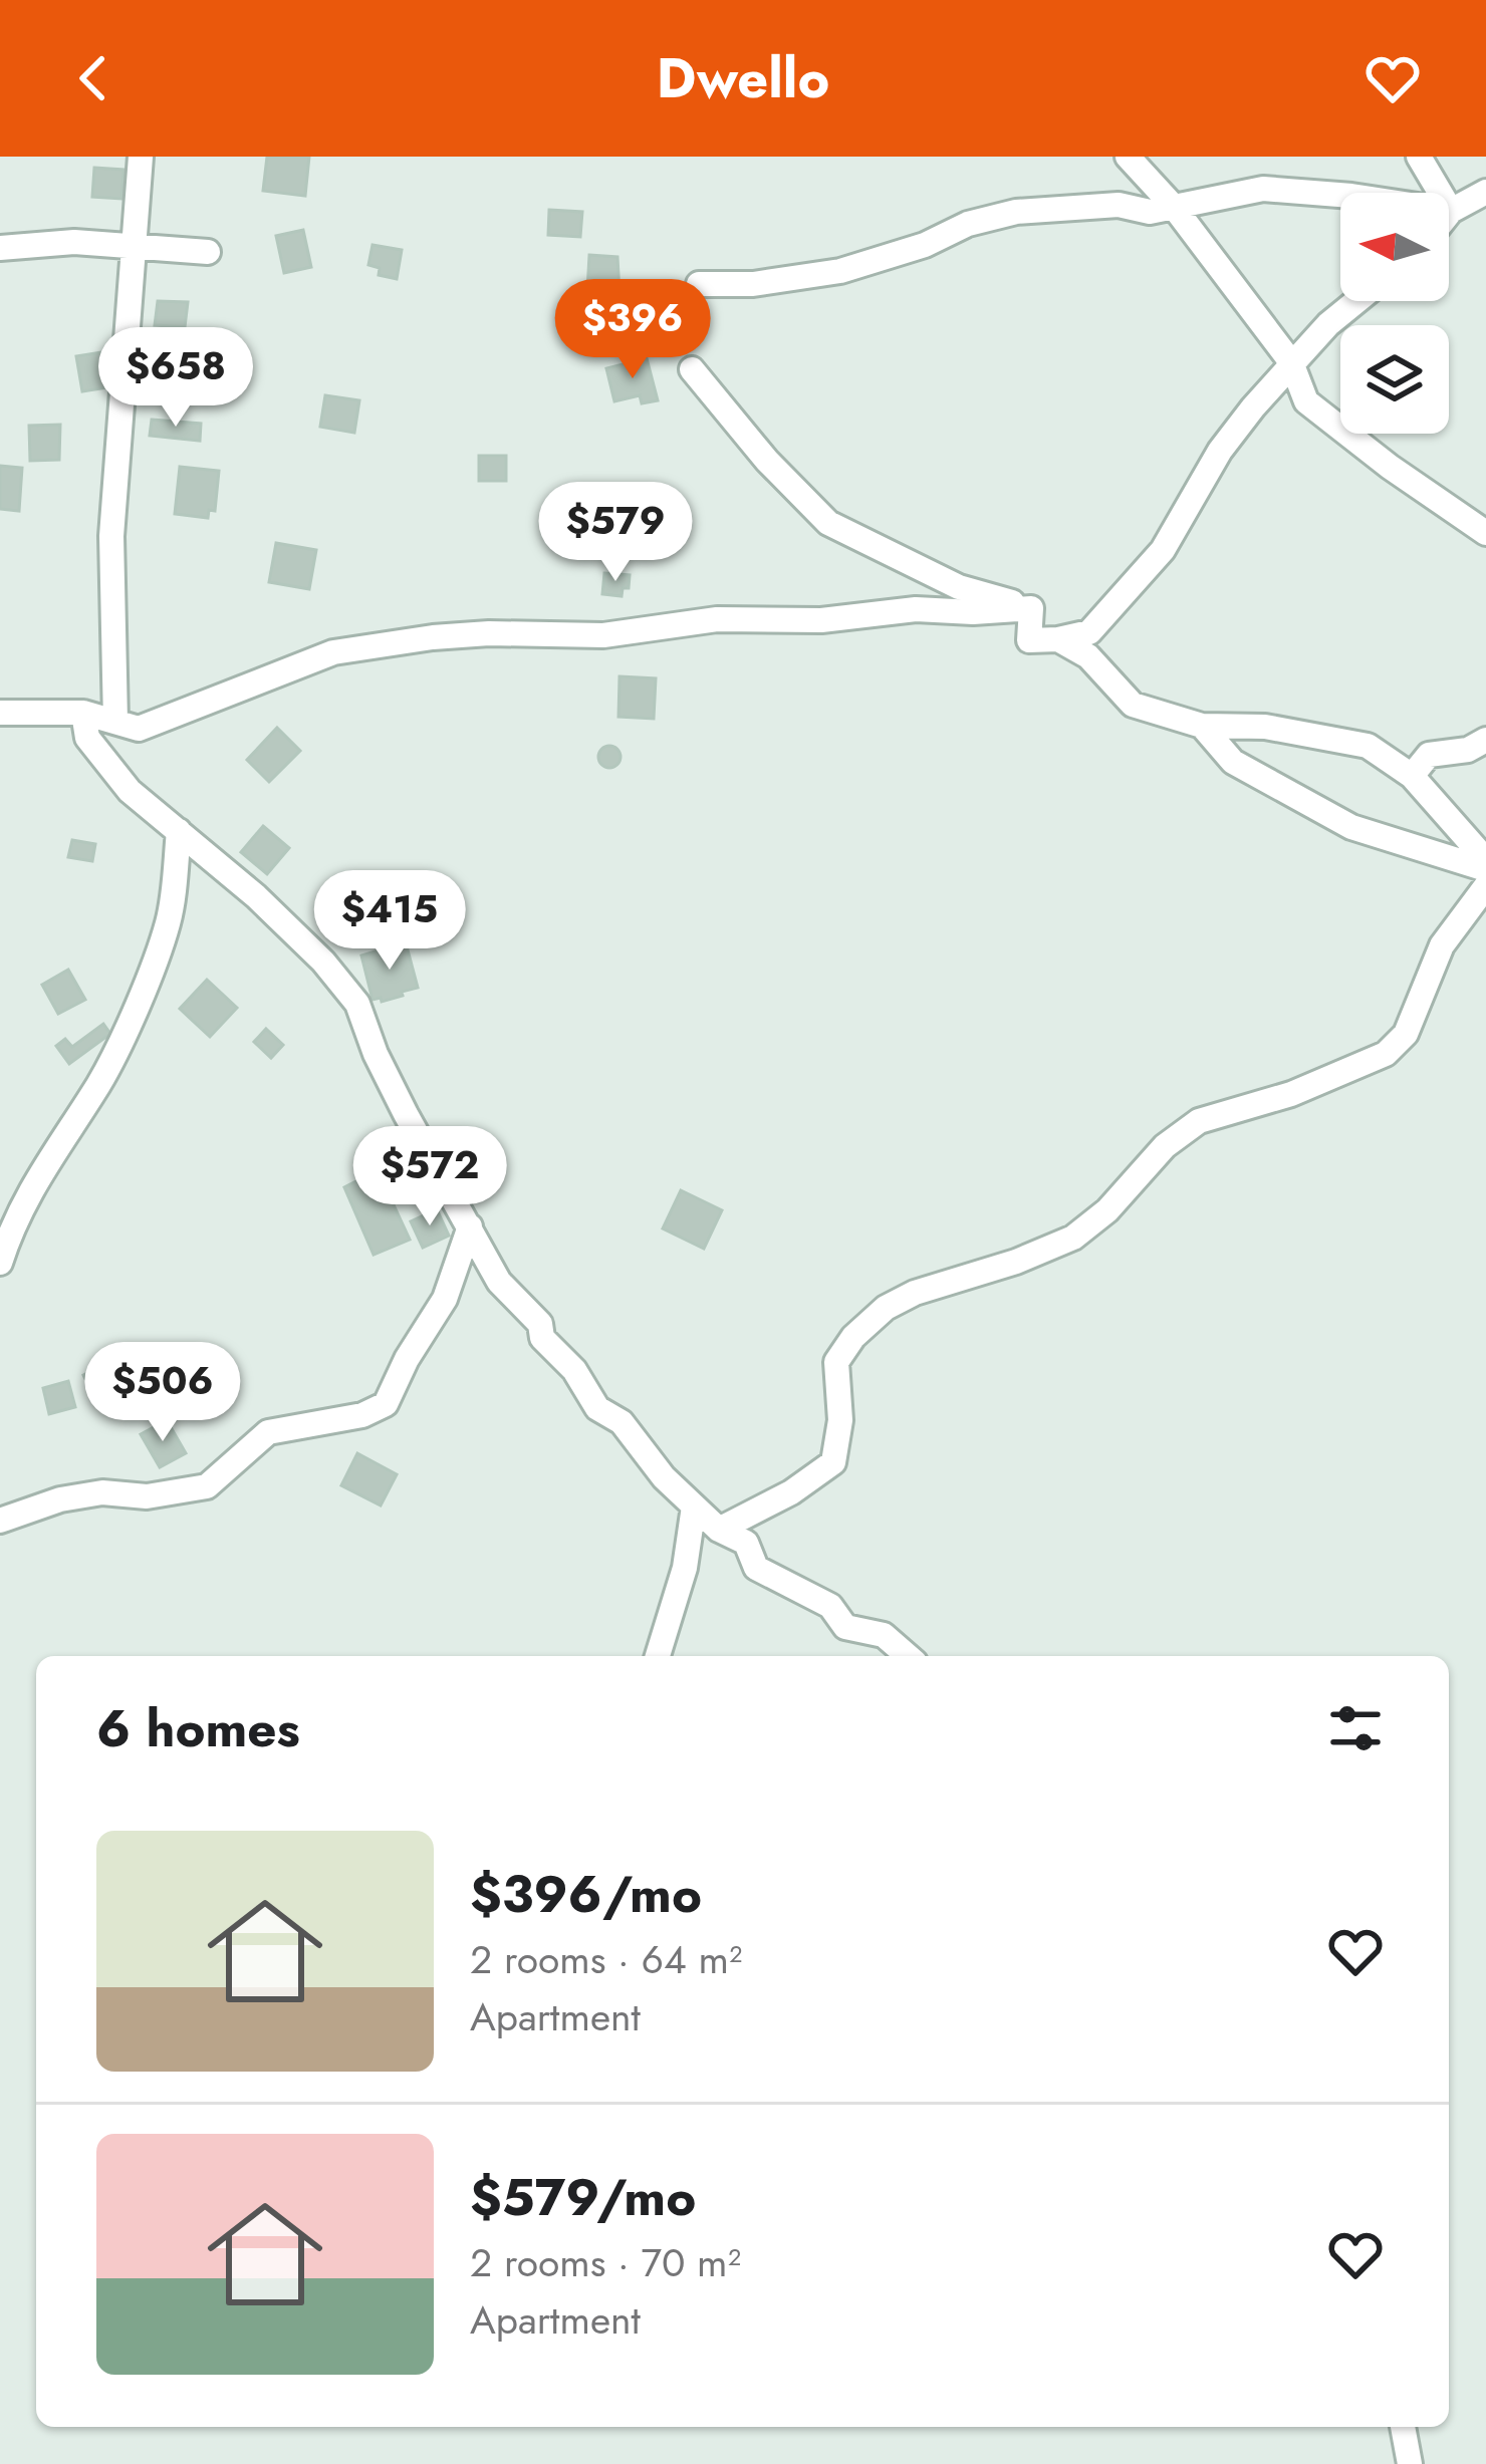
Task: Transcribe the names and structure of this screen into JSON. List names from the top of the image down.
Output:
{
  "north": "left",
  "page": {
    "header": "Dwello",
    "price": [
      "$396",
      "$658",
      "$579",
      "$415",
      "$572",
      "$506"
    ],
    "heading": "6 homes",
    "list": [
      {
        "name": "$396/mo",
        "note": "2 rooms · 64 m² · Apartment"
      },
      {
        "name": "$579/mo",
        "note": "2 rooms · 70 m² · Apartment"
      }
    ]
  }
}
